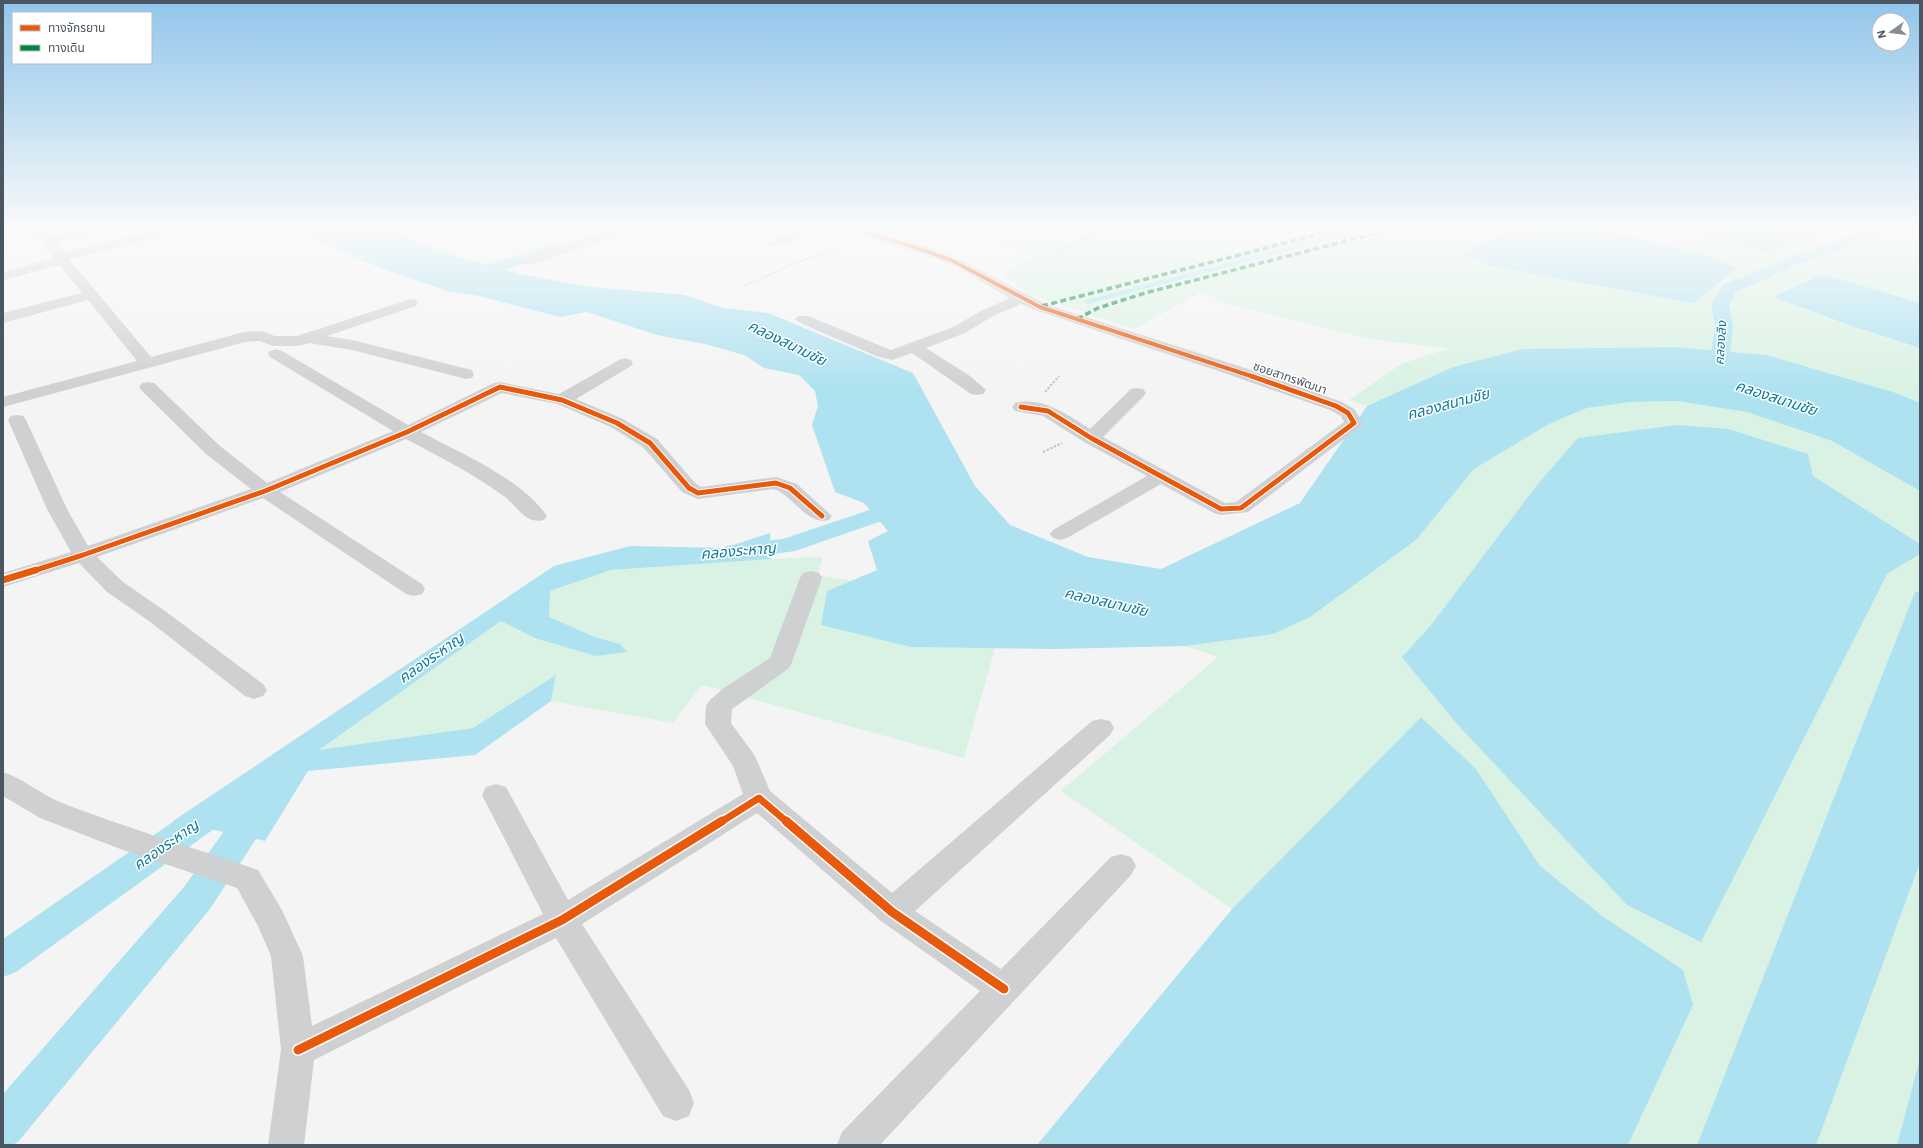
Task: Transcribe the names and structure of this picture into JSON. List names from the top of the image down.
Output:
{
  "streets": {
    "street": ["ซอยสาทรพัฒนา"]
  },
  "water": ["คลองสนามชัย", "คลองลิง", "คลองระหาญ"],
  "legend": ["ทางจักรยาน", "ทางเดิน"],
  "north": "left"
}
